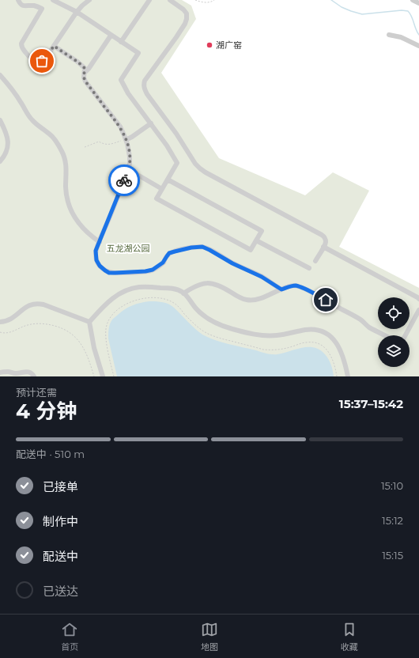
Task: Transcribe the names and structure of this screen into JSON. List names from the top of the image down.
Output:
{
  "parks": ["五龙湖公园"],
  "places": ["湖广窑"],
  "page": {
    "heading": ["4 分钟", "预计还需", "15:37–15:42"],
    "bar": "配送中 · 510 m",
    "list": [
      ["已接单", "15:10"],
      ["制作中", "15:12"],
      ["配送中", "15:15"],
      "已送达"
    ],
    "tabs": ["首页", "地图", "收藏"]
  }
}
